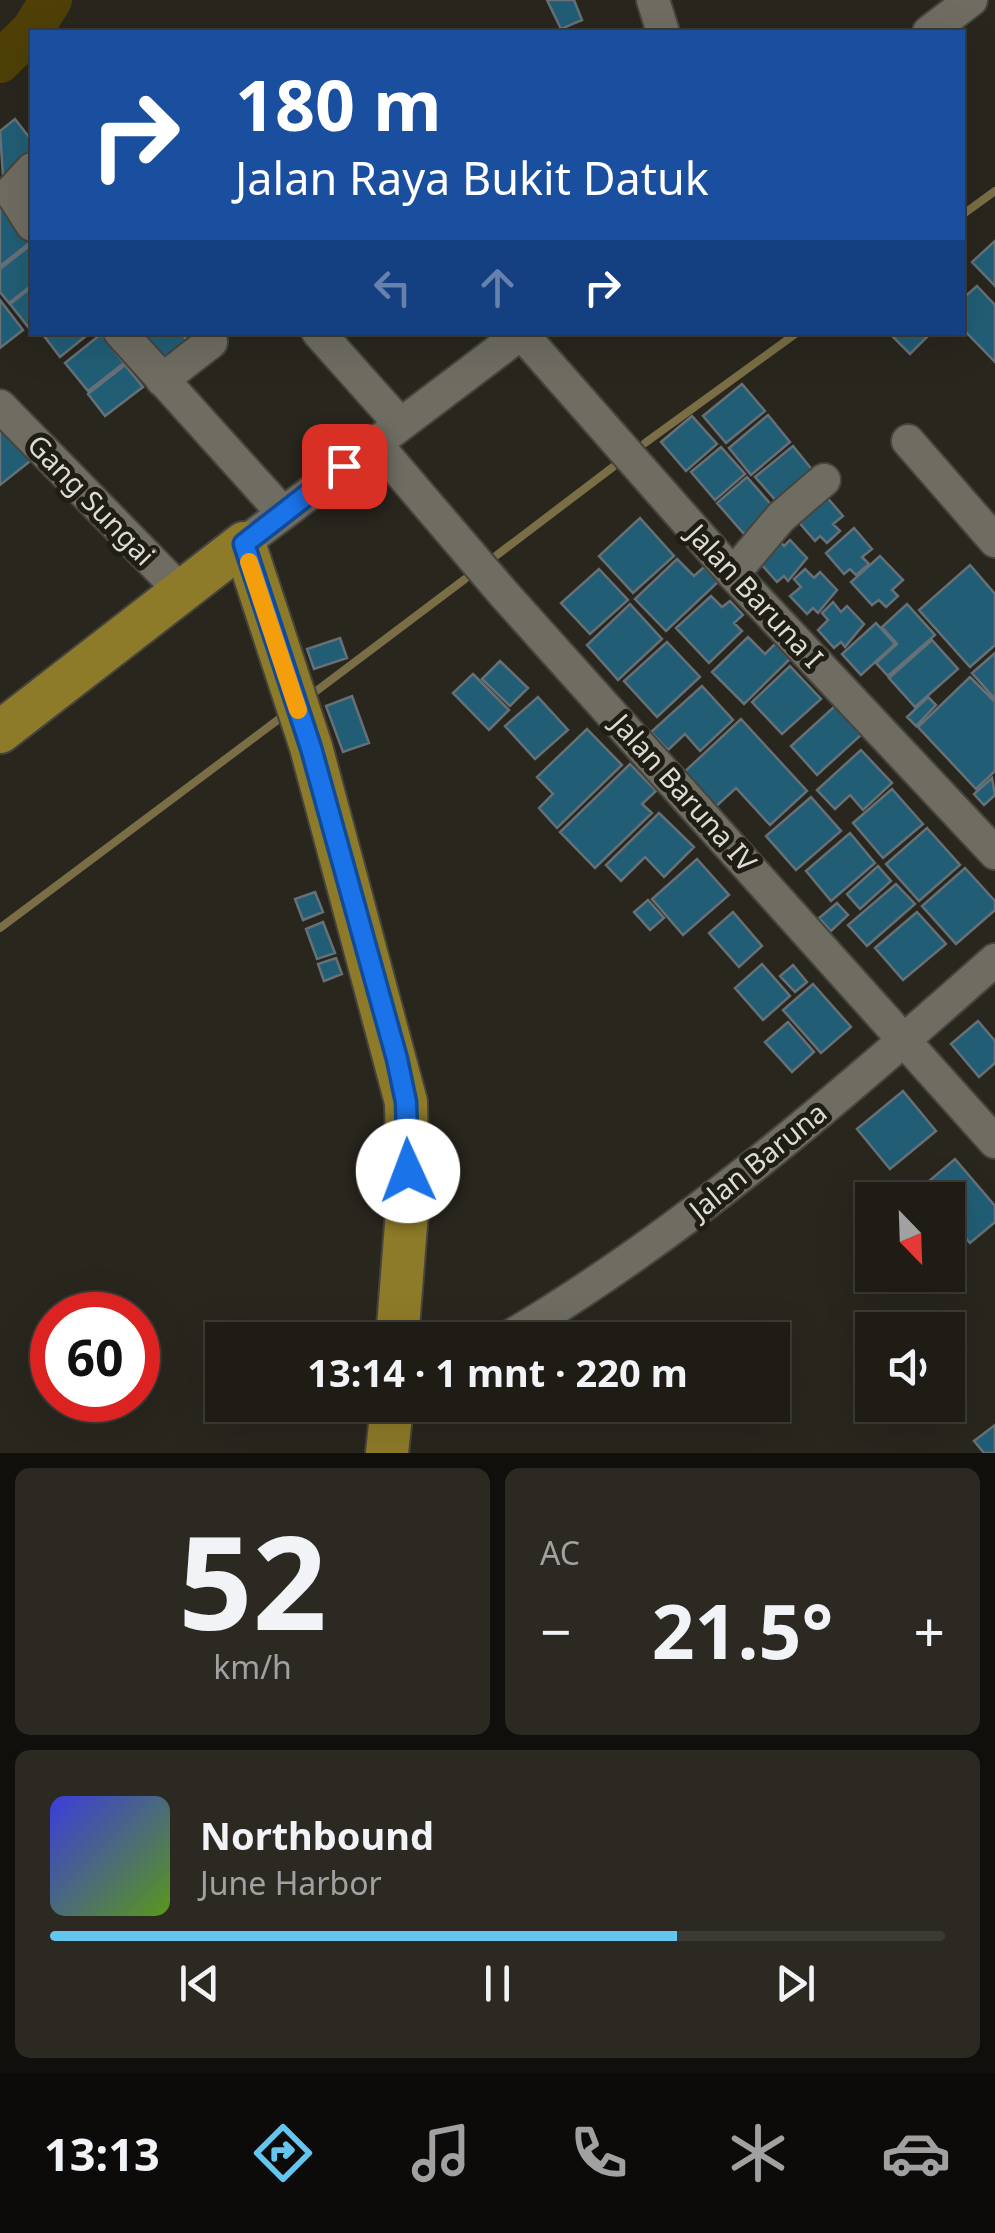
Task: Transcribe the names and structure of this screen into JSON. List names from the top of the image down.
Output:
{
  "streets": {
    "street": [
      "Gang Sungai",
      "Jalan Baruna I",
      "Jalan Baruna IV",
      "Jalan Baruna"
    ]
  },
  "crossings": [
    ["Jalan Baruna IV", "Jalan Baruna"]
  ],
  "north": "bottom right",
  "page": {
    "turn": ["180 m", "Jalan Raya Bukit Datuk"],
    "limit": "60",
    "trip": "13:14 · 1 mnt · 220 m",
    "tile": [
      ["52", "km/h"],
      "AC"
    ],
    "heat": ["−", "21.5°", "+"],
    "song": ["Northbound", "June Harbor"],
    "tabs": "13:13"
  }
}
